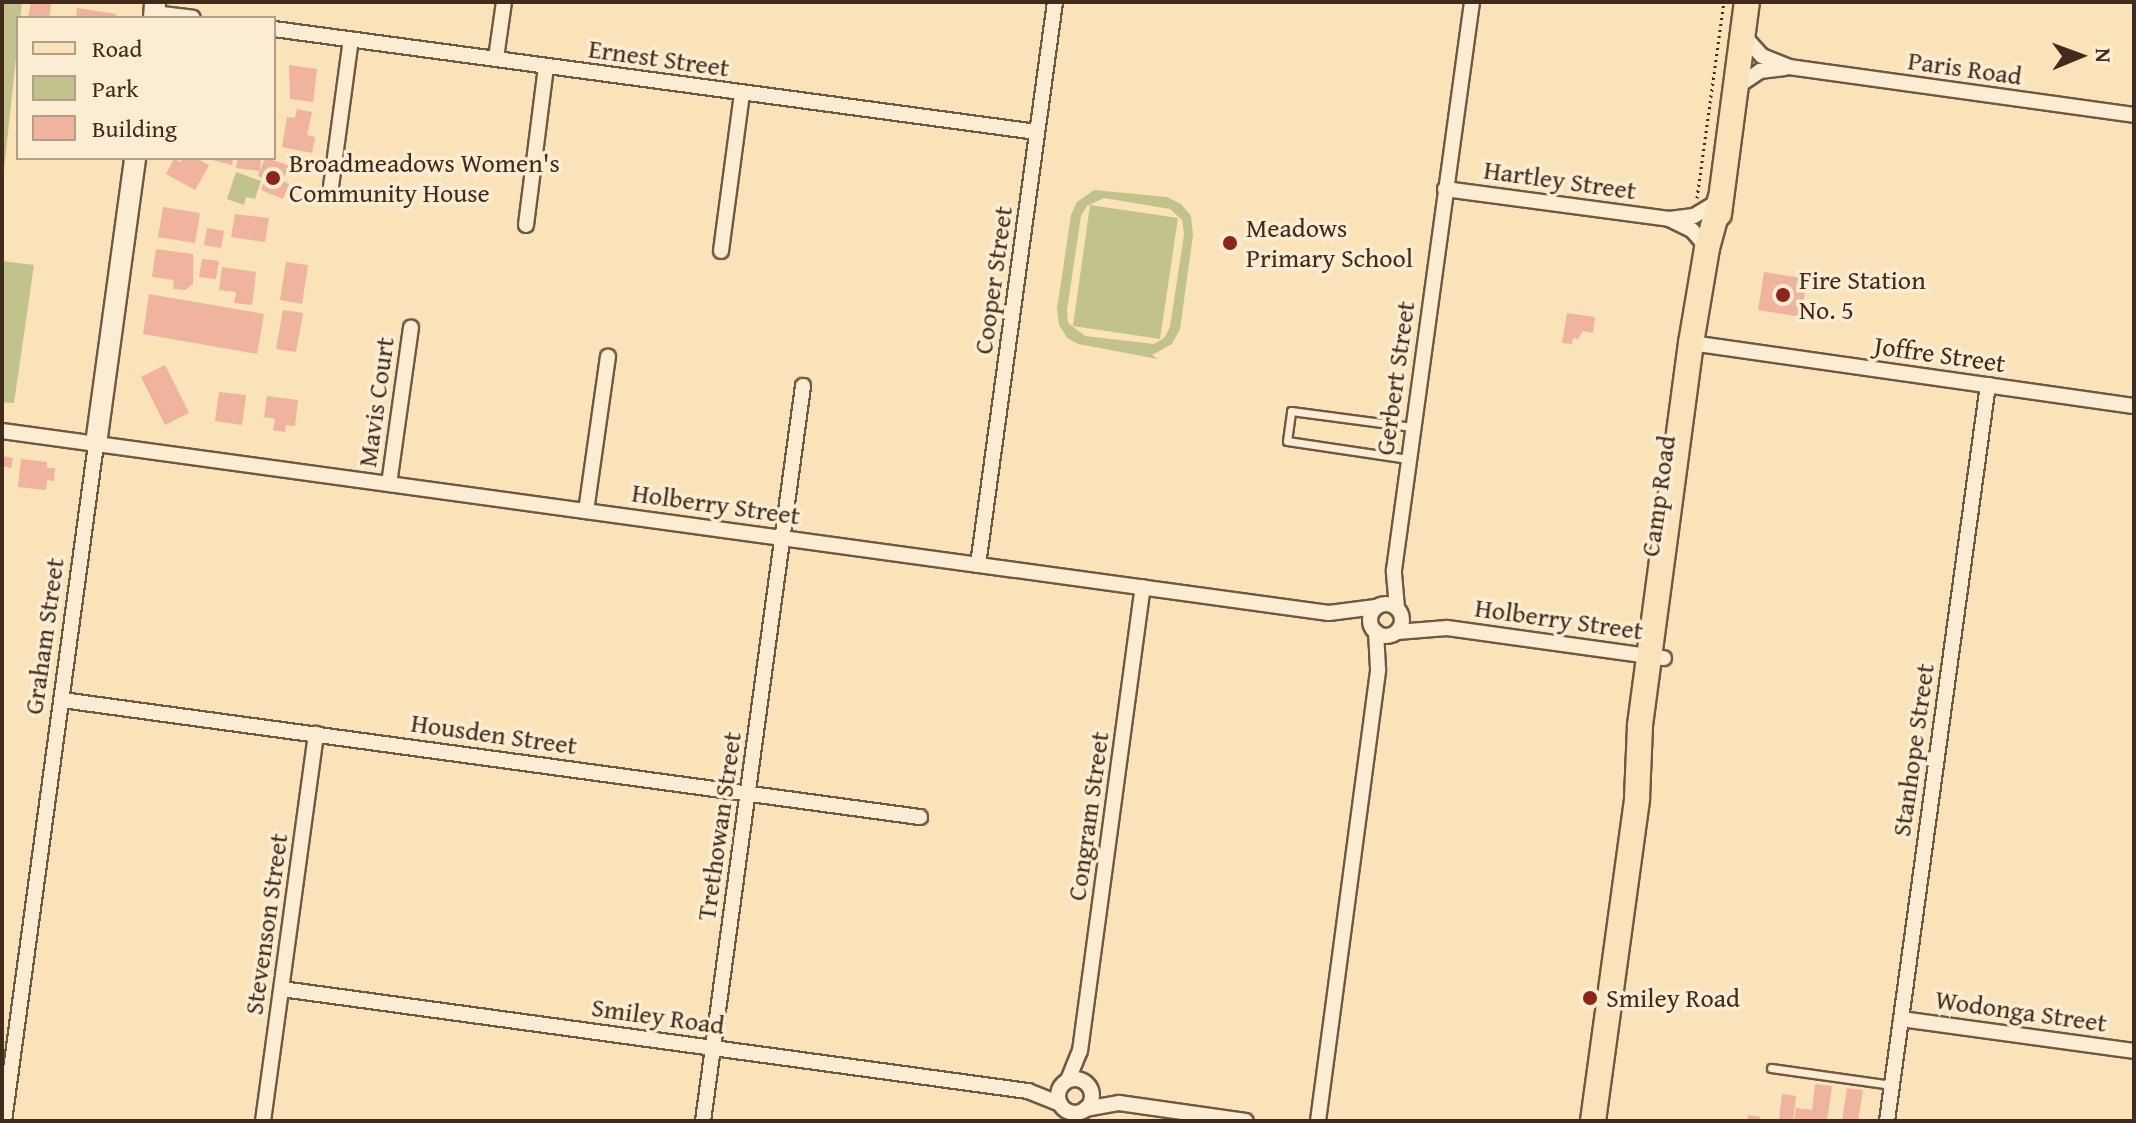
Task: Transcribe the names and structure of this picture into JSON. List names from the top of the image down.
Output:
{
  "streets": {
    "main road": ["Camp Road"],
    "street": [
      "Ernest Street",
      "Paris Road",
      "Hartley Street",
      "Cooper Street",
      "Joffre Street",
      "Gerbert Street",
      "Mavis Court",
      "Holberry Street",
      "Graham Street",
      "Housden Street",
      "Stanhope Street",
      "Congram Street",
      "Trethowan Street",
      "Stevenson Street",
      "Wodonga Street",
      "Smiley Road"
    ]
  },
  "crossings": [
    ["Ernest Street", "Cooper Street"],
    ["Paris Road", "Camp Road"],
    ["Hartley Street", "Gerbert Street"],
    ["Hartley Street", "Camp Road"],
    ["Cooper Street", "Holberry Street"],
    ["Joffre Street", "Camp Road"],
    ["Joffre Street", "Stanhope Street"],
    ["Gerbert Street", "Holberry Street"],
    ["Mavis Court", "Holberry Street"],
    ["Camp Road", "Holberry Street"],
    ["Holberry Street", "Graham Street"],
    ["Holberry Street", "Congram Street"],
    ["Holberry Street", "Trethowan Street"],
    ["Graham Street", "Housden Street"],
    ["Housden Street", "Trethowan Street"],
    ["Housden Street", "Stevenson Street"],
    ["Stanhope Street", "Wodonga Street"],
    ["Congram Street", "Smiley Road"],
    ["Trethowan Street", "Smiley Road"],
    ["Stevenson Street", "Smiley Road"]
  ],
  "places": [
    "Broadmeadows Women's Community House",
    "Meadows Primary School",
    "Fire Station No. 5",
    "Smiley Road"
  ],
  "legend": ["Road", "Park", "Building"],
  "north": "right"
}
